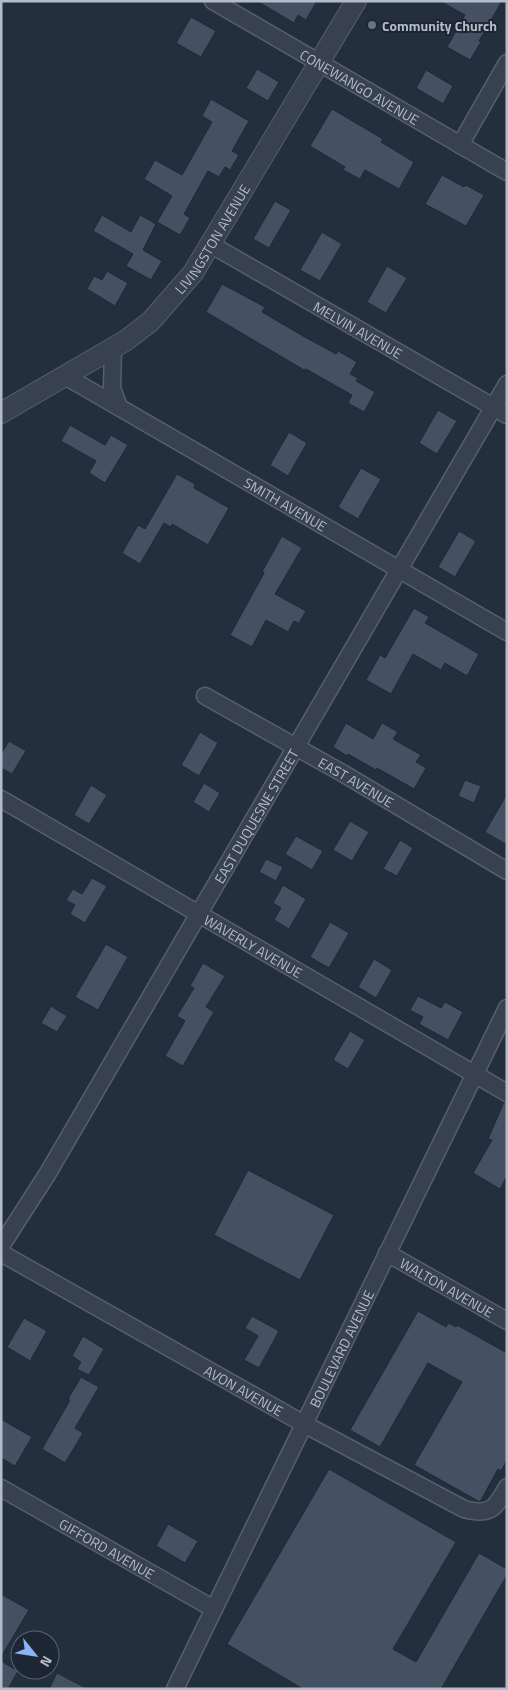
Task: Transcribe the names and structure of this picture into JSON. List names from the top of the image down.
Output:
{
  "streets": {
    "street": [
      "CONEWANGO AVENUE",
      "LIVINGSTON AVENUE",
      "MELVIN AVENUE",
      "SMITH AVENUE",
      "EAST AVENUE",
      "EAST DUQUESNE STREET",
      "WAVERLY AVENUE",
      "WALTON AVENUE",
      "BOULEVARD AVENUE",
      "AVON AVENUE",
      "GIFFORD AVENUE"
    ]
  },
  "crossings": [
    ["CONEWANGO AVENUE", "LIVINGSTON AVENUE"],
    ["LIVINGSTON AVENUE", "MELVIN AVENUE"],
    ["LIVINGSTON AVENUE", "SMITH AVENUE"],
    ["MELVIN AVENUE", "EAST DUQUESNE STREET"],
    ["SMITH AVENUE", "EAST DUQUESNE STREET"],
    ["EAST AVENUE", "EAST DUQUESNE STREET"],
    ["EAST DUQUESNE STREET", "WAVERLY AVENUE"],
    ["WAVERLY AVENUE", "BOULEVARD AVENUE"],
    ["WALTON AVENUE", "BOULEVARD AVENUE"],
    ["BOULEVARD AVENUE", "AVON AVENUE"],
    ["BOULEVARD AVENUE", "GIFFORD AVENUE"]
  ],
  "places": ["Community Church"],
  "north": "bottom right"
}
